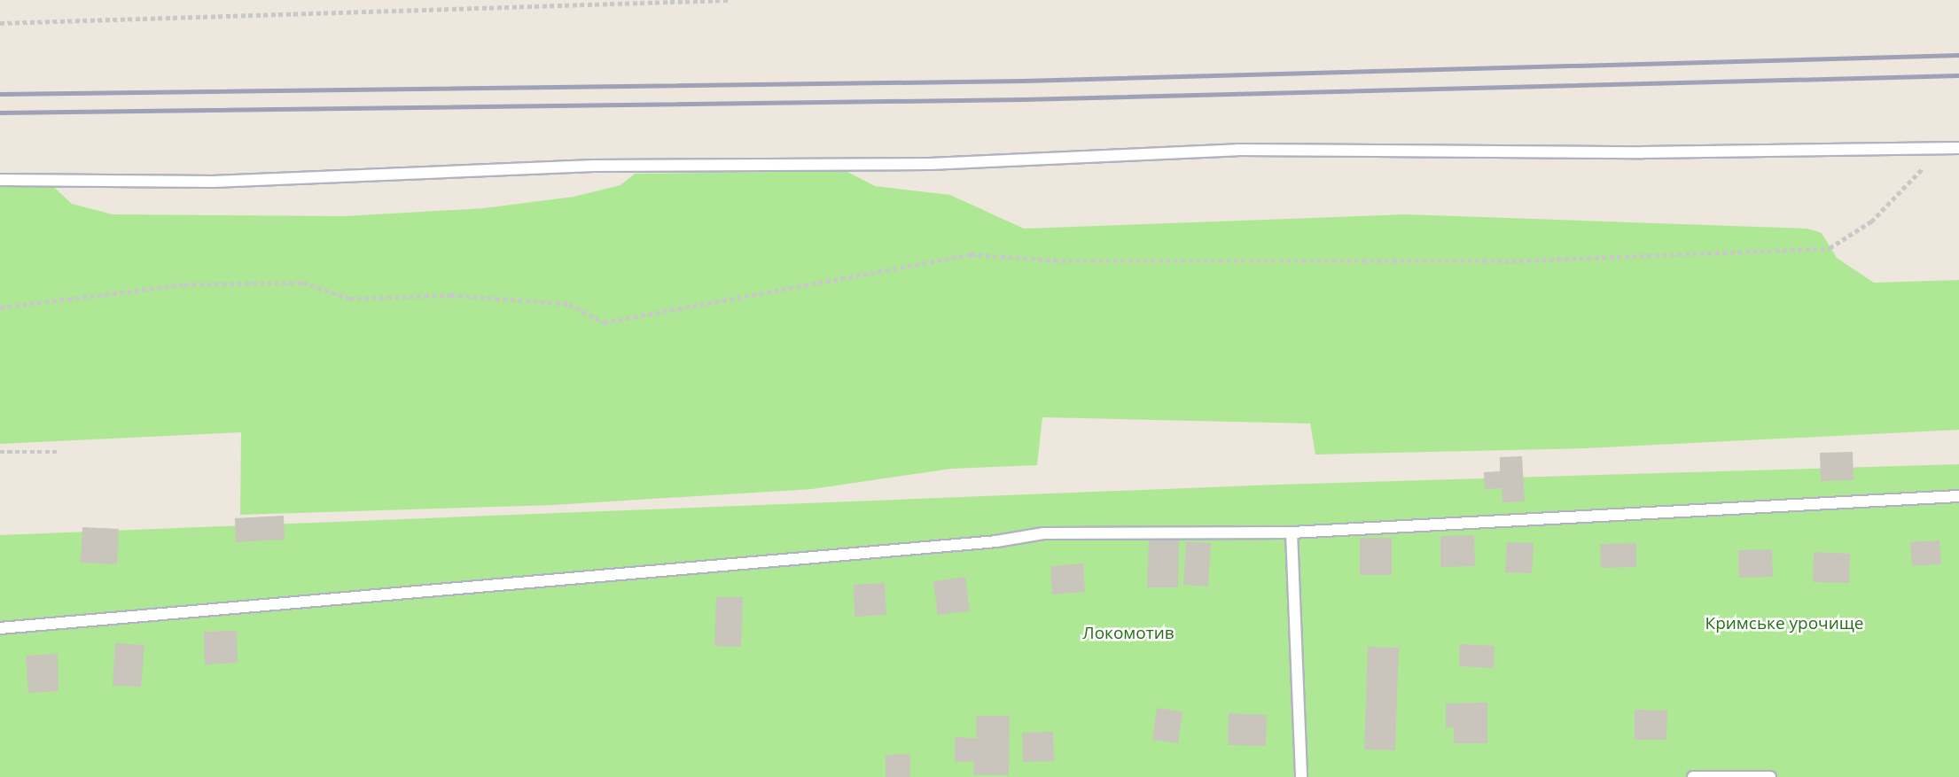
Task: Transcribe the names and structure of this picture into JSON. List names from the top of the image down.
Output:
{
  "parks": ["Кримське урочище", "Локомотив"]
}
